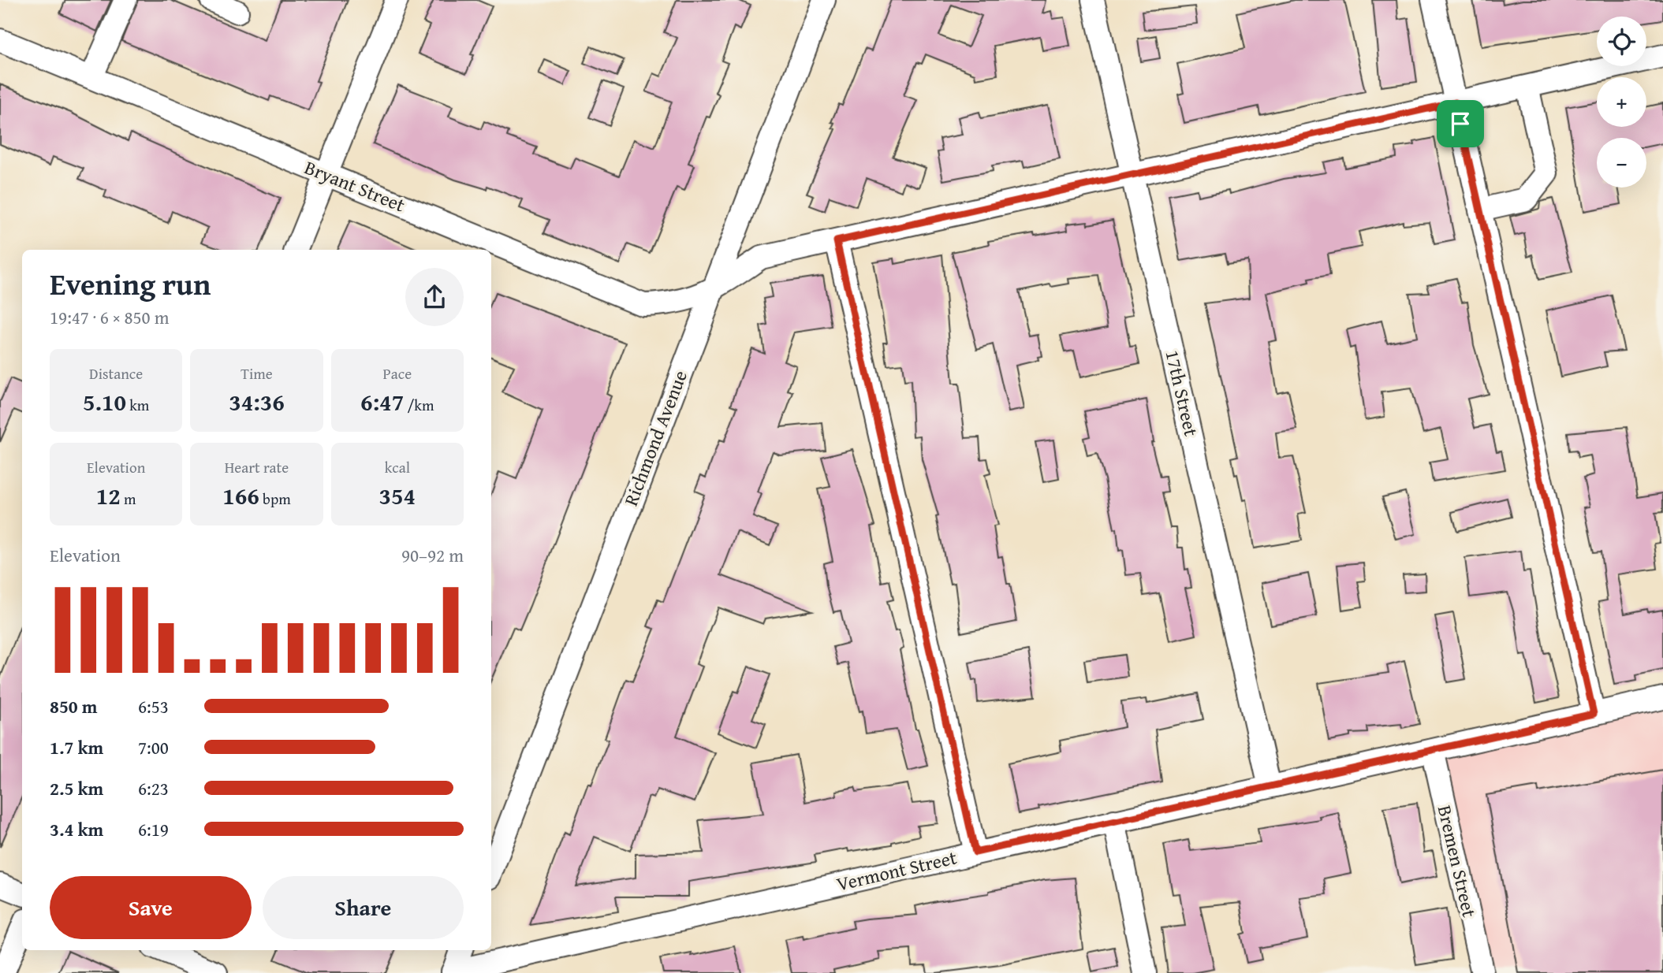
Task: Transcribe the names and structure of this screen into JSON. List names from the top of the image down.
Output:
{
  "streets": {
    "street": [
      "Bryant Street",
      "17th Street",
      "Richmond Avenue",
      "Bremen Street",
      "Vermont Street"
    ]
  },
  "crossings": [
    ["Bryant Street", "17th Street"],
    ["Bryant Street", "Richmond Avenue"],
    ["17th Street", "Vermont Street"],
    ["Bremen Street", "Vermont Street"]
  ],
  "page": {
    "map_buttons": ["+", "−"],
    "heading": ["Evening run", "19:47 · 6 × 850 m"],
    "stats": [
      ["Distance", "5.10 km"],
      ["Time", "34:36"],
      ["Pace", "6:47 /km"],
      ["Elevation", "12 m"],
      ["Heart rate", "166 bpm"],
      ["kcal", "354"]
    ],
    "chart": ["Elevation", "90–92 m"],
    "list": [
      {
        "name": "850 m",
        "note": "6:53"
      },
      {
        "name": "1.7 km",
        "note": "7:00"
      },
      {
        "name": "2.5 km",
        "note": "6:23"
      },
      {
        "name": "3.4 km",
        "note": "6:19"
      }
    ],
    "buttons": ["Save", "Share"]
  }
}
